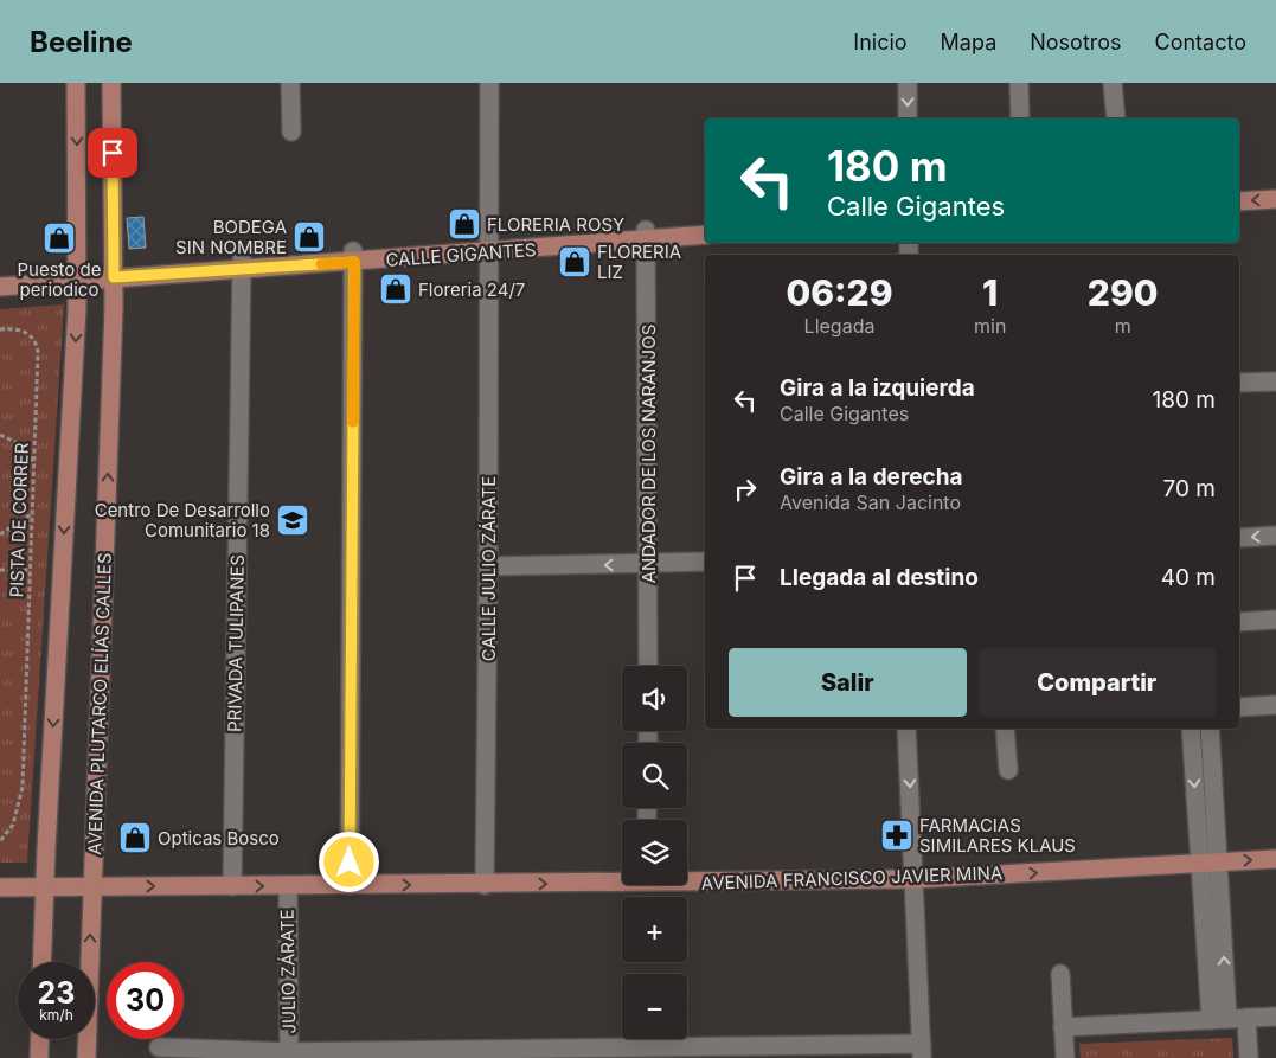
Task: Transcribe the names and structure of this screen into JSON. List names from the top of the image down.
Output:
{
  "streets": {
    "main road": ["CALLE GIGANTES", "AVENIDA PLUTARCO ELÍAS CALLES", "AVENIDA FRANCISCO JAVIER MINA"],
    "street": [
      "ANDADOR DE LOS NARANJOS",
      "CALLE JULIO ZÁRATE",
      "PRIVADA TULIPANES",
      "JULIO ZÁRATE"
    ],
    "path": ["PISTA DE CORRER"]
  },
  "crossings": [
    ["CALLE GIGANTES", "ANDADOR DE LOS NARANJOS"],
    ["CALLE GIGANTES", "CALLE JULIO ZÁRATE"],
    ["CALLE GIGANTES", "PRIVADA TULIPANES"],
    ["CALLE GIGANTES", "AVENIDA PLUTARCO ELÍAS CALLES"],
    ["CALLE JULIO ZÁRATE", "AVENIDA FRANCISCO JAVIER MINA"],
    ["PRIVADA TULIPANES", "AVENIDA FRANCISCO JAVIER MINA"],
    ["AVENIDA PLUTARCO ELÍAS CALLES", "AVENIDA FRANCISCO JAVIER MINA"],
    ["AVENIDA FRANCISCO JAVIER MINA", "JULIO ZÁRATE"]
  ],
  "one_way": ["AVENIDA FRANCISCO JAVIER MINA"],
  "places": {
    "shop": [
      "FLORERIA ROSY",
      "BODEGA SIN NOMBRE",
      "Puesto de periodico",
      "FLORERIA LIZ",
      "Floreria 24/7",
      "Opticas Bosco"
    ],
    "school or university": ["Centro De Desarrollo Comunitario 18"],
    "pharmacy": ["FARMACIAS SIMILARES KLAUS"]
  },
  "page": {
    "header": "Beeline",
    "nav": [
      "Inicio",
      "Mapa",
      "Nosotros",
      "Contacto"
    ],
    "turn": ["180 m", "Calle Gigantes"],
    "eta": [
      "06:29",
      "Llegada",
      "1",
      "min",
      "290",
      "m"
    ],
    "list": [
      {
        "name": "Gira a la izquierda",
        "note": "Calle Gigantes",
        "value": "180 m"
      },
      {
        "name": "Gira a la derecha",
        "note": "Avenida San Jacinto",
        "value": "70 m"
      },
      {
        "name": "Llegada al destino",
        "value": "40 m"
      }
    ],
    "buttons": ["Salir", "Compartir"],
    "map_buttons": ["+", "−"],
    "speed": "23 km/h",
    "limit": "30"
  }
}
